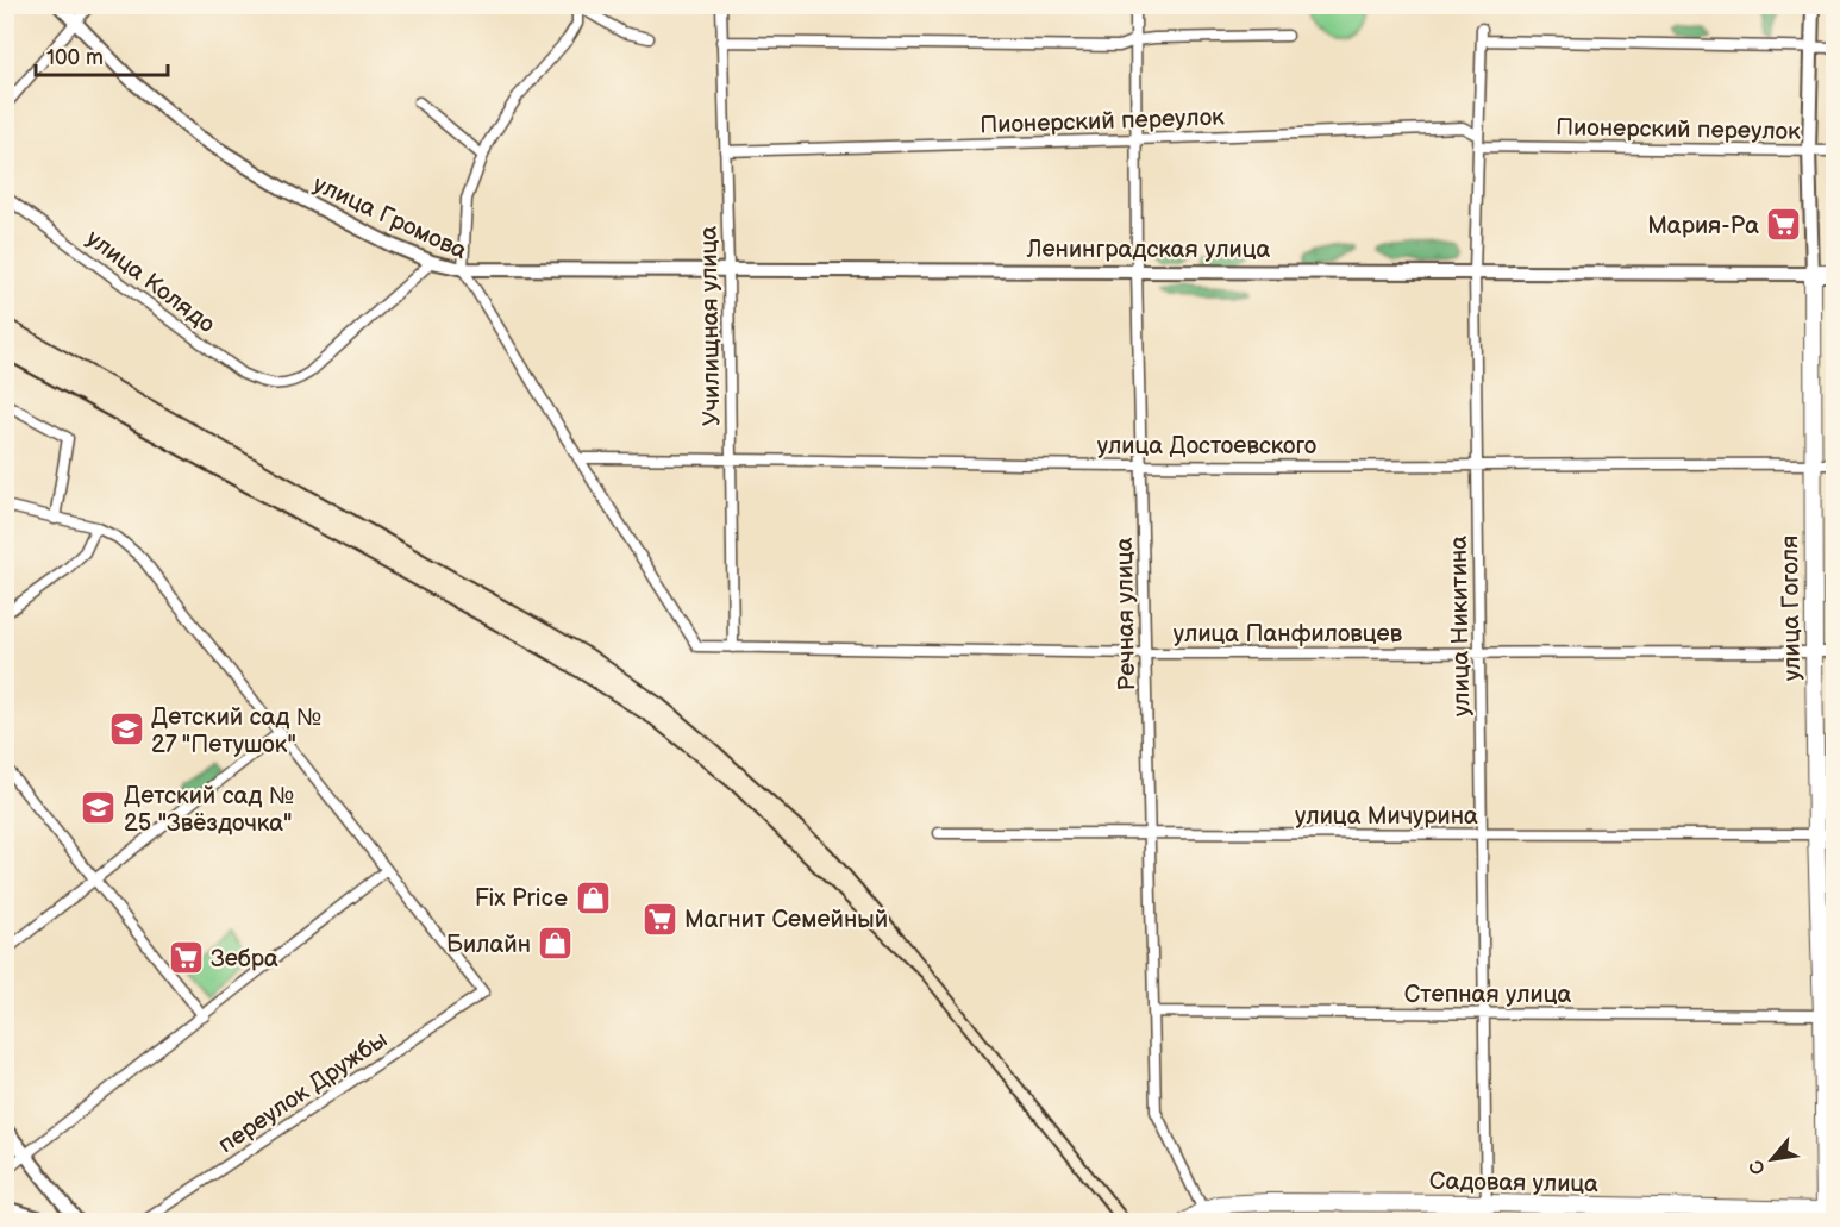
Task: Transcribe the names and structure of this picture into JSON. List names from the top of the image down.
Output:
{
  "streets": {
    "main road": ["Ленинградская улица", "улица Гоголя", "Садовая улица"],
    "street": [
      "Пионерский переулок",
      "улица Громова",
      "улица Колядо",
      "Училищная улица",
      "улица Достоевского",
      "Речная улица",
      "улица Никитина",
      "улица Панфиловцев",
      "улица Мичурина",
      "Степная улица",
      "переулок Дружбы"
    ]
  },
  "crossings": [
    ["Пионерский переулок", "Училищная улица"],
    ["Пионерский переулок", "улица Гоголя"],
    ["Пионерский переулок", "Речная улица"],
    ["Пионерский переулок", "улица Никитина"],
    ["улица Громова", "Ленинградская улица"],
    ["улица Громова", "улица Колядо"],
    ["улица Громова", "улица Достоевского"],
    ["улица Громова", "улица Панфиловцев"],
    ["Ленинградская улица", "Училищная улица"],
    ["Ленинградская улица", "улица Гоголя"],
    ["Ленинградская улица", "Речная улица"],
    ["Ленинградская улица", "улица Никитина"],
    ["Училищная улица", "улица Достоевского"],
    ["Училищная улица", "улица Панфиловцев"],
    ["улица Достоевского", "улица Гоголя"],
    ["улица Достоевского", "Речная улица"],
    ["улица Достоевского", "улица Никитина"],
    ["улица Гоголя", "улица Панфиловцев"],
    ["улица Гоголя", "улица Мичурина"],
    ["улица Гоголя", "Степная улица"],
    ["улица Гоголя", "Садовая улица"],
    ["Речная улица", "улица Панфиловцев"],
    ["Речная улица", "улица Мичурина"],
    ["Речная улица", "Степная улица"],
    ["Речная улица", "Садовая улица"],
    ["улица Никитина", "улица Панфиловцев"],
    ["улица Никитина", "улица Мичурина"],
    ["улица Никитина", "Степная улица"],
    ["улица Никитина", "Садовая улица"]
  ],
  "places": {
    "supermarket": ["Мария-Ра", "Магнит Семейный", "Зебра"],
    "school or university": ["Детский сад № 27 \"Петушок\"", "Детский сад № 25 \"Звёздочка\""],
    "shop": ["Fix Price", "Билайн"]
  },
  "scale_bar": "100 m",
  "north": "bottom left"
}
